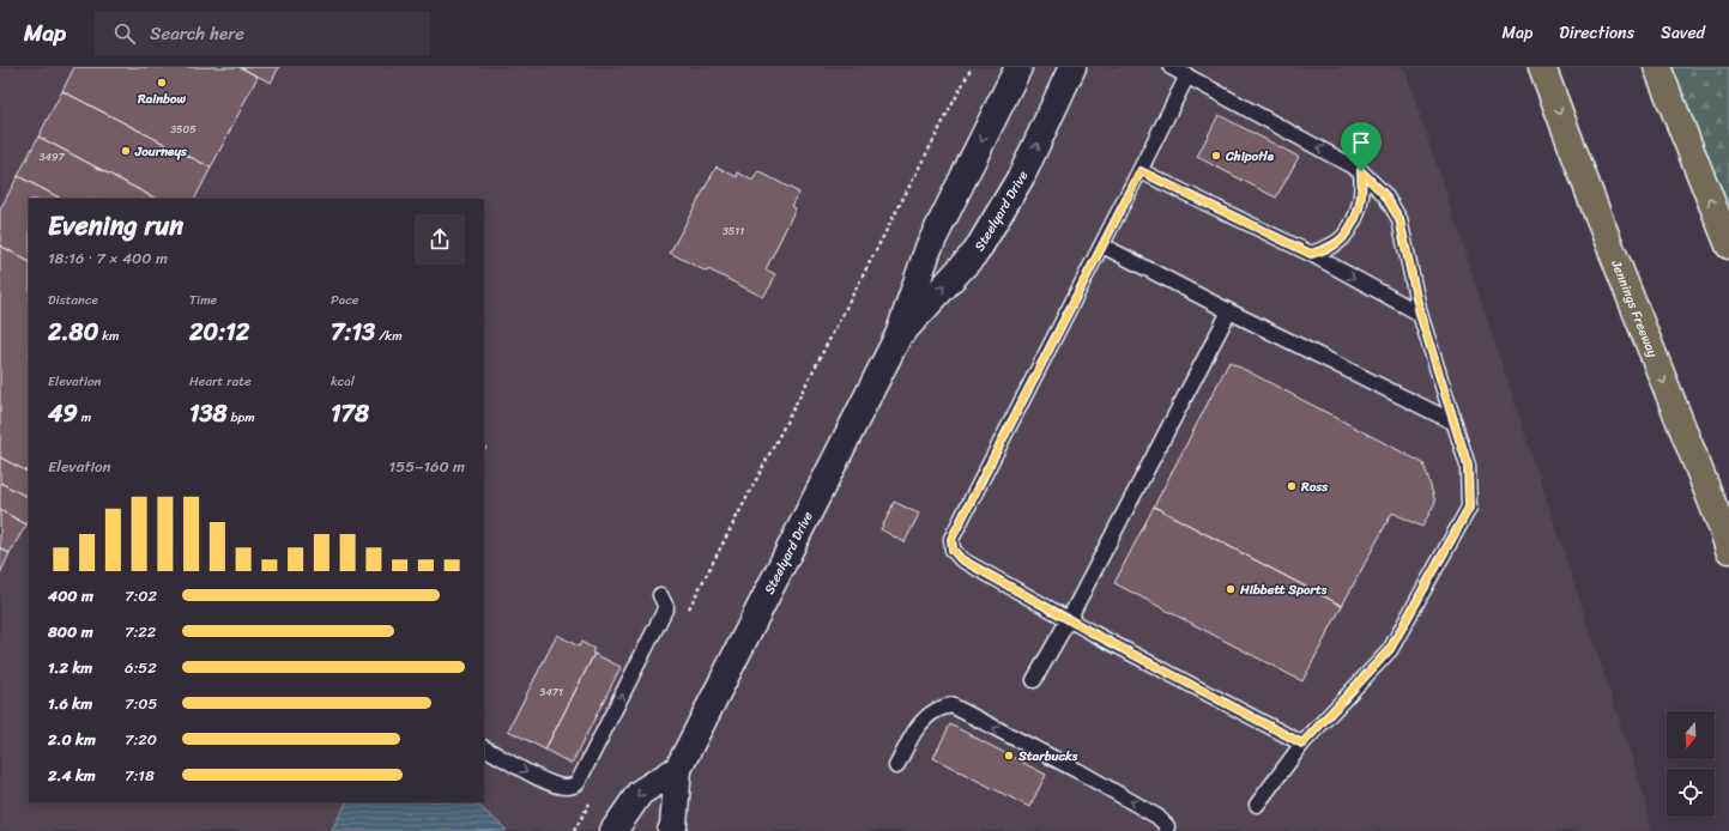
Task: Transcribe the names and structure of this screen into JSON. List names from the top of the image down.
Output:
{
  "streets": {
    "highway": ["Jennings Freeway"],
    "street": ["Steelyard Drive"]
  },
  "places": [
    "Rainbow",
    "Journeys",
    "Chipotle",
    "Ross",
    "Hibbett Sports",
    "Starbucks"
  ],
  "house_numbers": [
    "3505",
    "3497",
    "3511",
    "3471"
  ],
  "north": "bottom",
  "page": {
    "header": "Map",
    "search": "Search here",
    "nav": ["Map", "Directions", "Saved"],
    "heading": ["Evening run", "18:16 · 7 × 400 m"],
    "stats": [
      ["Distance", "2.80 km"],
      ["Time", "20:12"],
      ["Pace", "7:13 /km"],
      ["Elevation", "49 m"],
      ["Heart rate", "138 bpm"],
      ["kcal", "178"]
    ],
    "chart": ["Elevation", "155–160 m"],
    "list": [
      {
        "name": "400 m",
        "note": "7:02"
      },
      {
        "name": "800 m",
        "note": "7:22"
      },
      {
        "name": "1.2 km",
        "note": "6:52"
      },
      {
        "name": "1.6 km",
        "note": "7:05"
      },
      {
        "name": "2.0 km",
        "note": "7:20"
      },
      {
        "name": "2.4 km",
        "note": "7:18"
      }
    ]
  }
}
